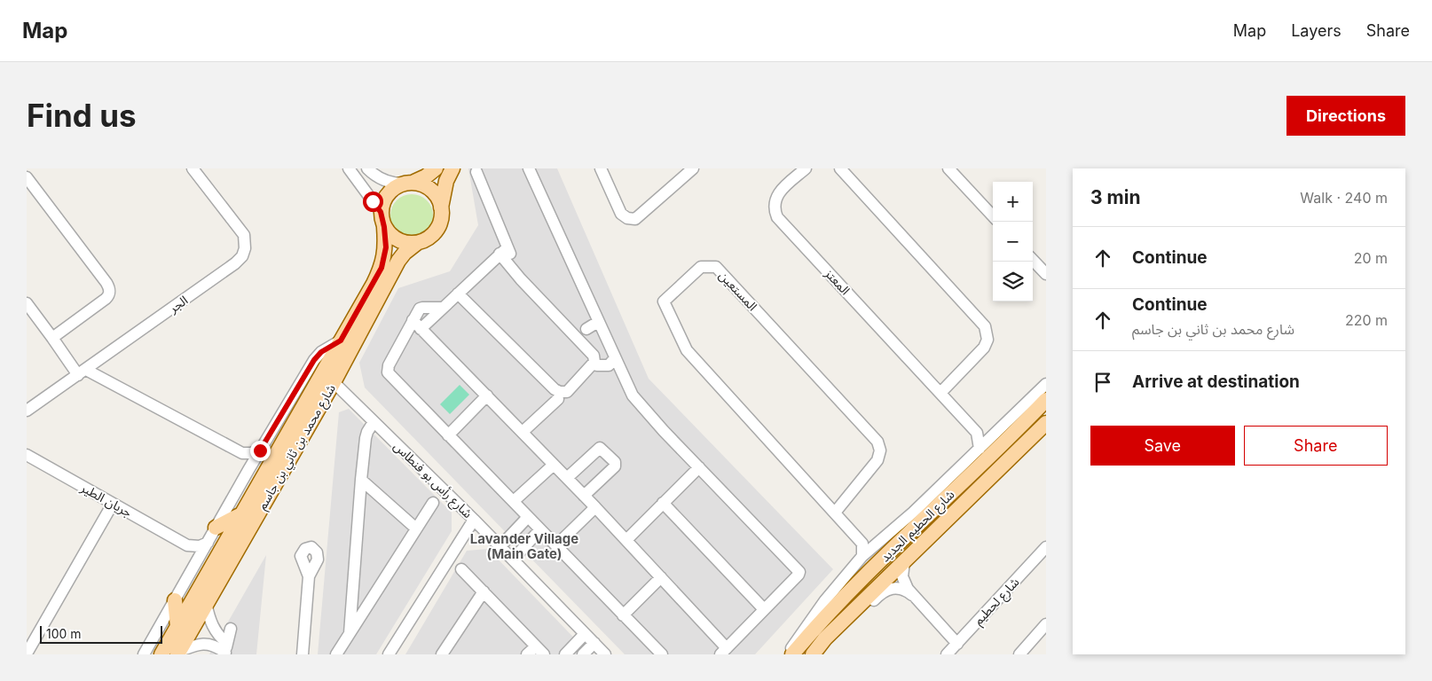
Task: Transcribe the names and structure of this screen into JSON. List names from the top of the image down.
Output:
{
  "streets": {
    "main road": ["شارع محمد بن ثاني بن جاسم", "شارع الحطيم الجديد"],
    "street": [
      "المعتز",
      "المستعين",
      "الجر",
      "شارع رأس بو فنطاس",
      "جريان الطير",
      "شارع لحطيم"
    ]
  },
  "crossings": [
    ["شارع محمد بن ثاني بن جاسم", "شارع رأس بو فنطاس"]
  ],
  "districts": ["Lavander Village (Main Gate)"],
  "scale_bar": "100 m",
  "page": {
    "header": "Map",
    "nav": ["Map", "Layers", "Share"],
    "buttons": [
      "Directions",
      ["Save", "Share"]
    ],
    "title": "Find us",
    "heading": ["3 min", "Walk · 240 m"],
    "map_buttons": ["+", "−"],
    "list": [
      ["Continue", "20 m"],
      ["Continue", "شارع محمد بن ثاني بن جاسم", "220 m"],
      "Arrive at destination"
    ],
    "scale": "100 m"
  }
}
